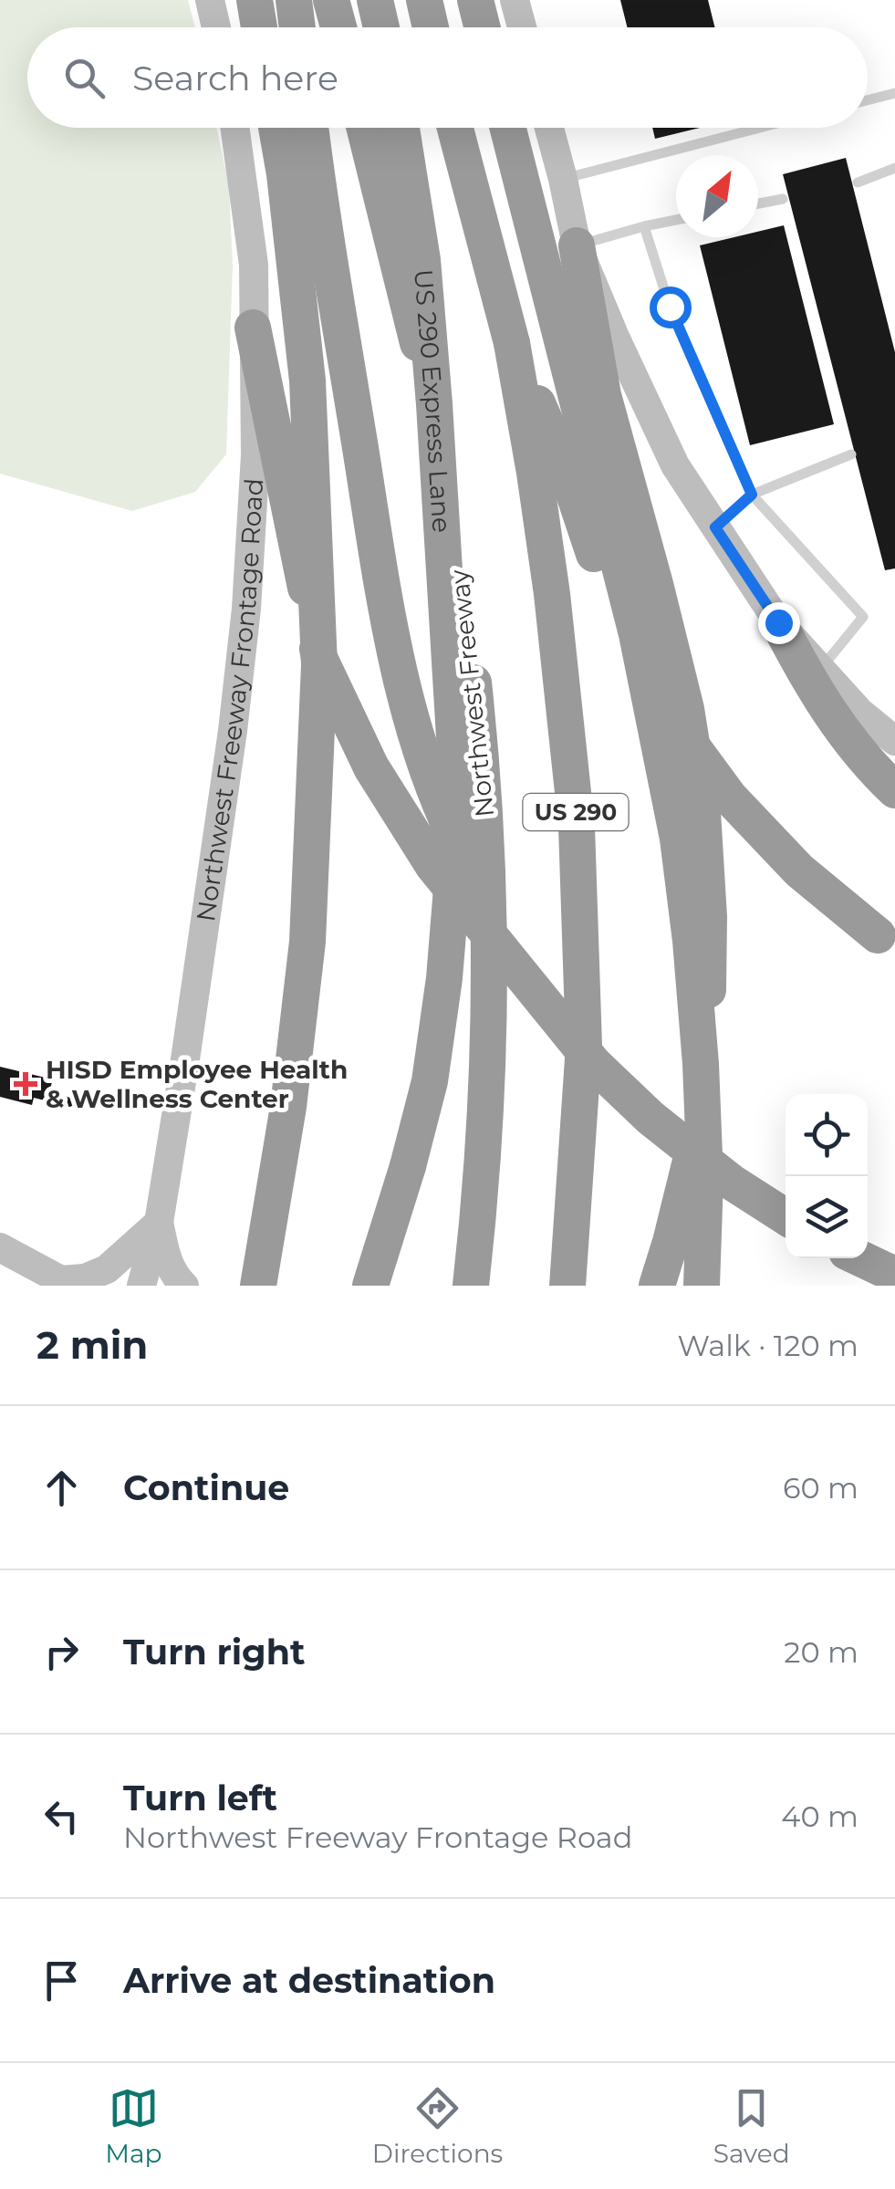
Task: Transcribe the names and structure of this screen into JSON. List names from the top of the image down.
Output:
{
  "streets": {
    "highway": ["US 290 Express Lane", "Northwest Freeway", "US 290"],
    "main road": ["Northwest Freeway Frontage Road"]
  },
  "places": {
    "health": ["HISD Employee Health & Wellness Center"]
  },
  "north": "top right",
  "page": {
    "search": "Search here",
    "heading": ["2 min", "Walk · 120 m"],
    "list": [
      ["Continue", "60 m"],
      ["Turn right", "20 m"],
      ["Turn left", "Northwest Freeway Frontage Road", "40 m"],
      "Arrive at destination"
    ],
    "nav": ["Map", "Directions", "Saved"]
  }
}
